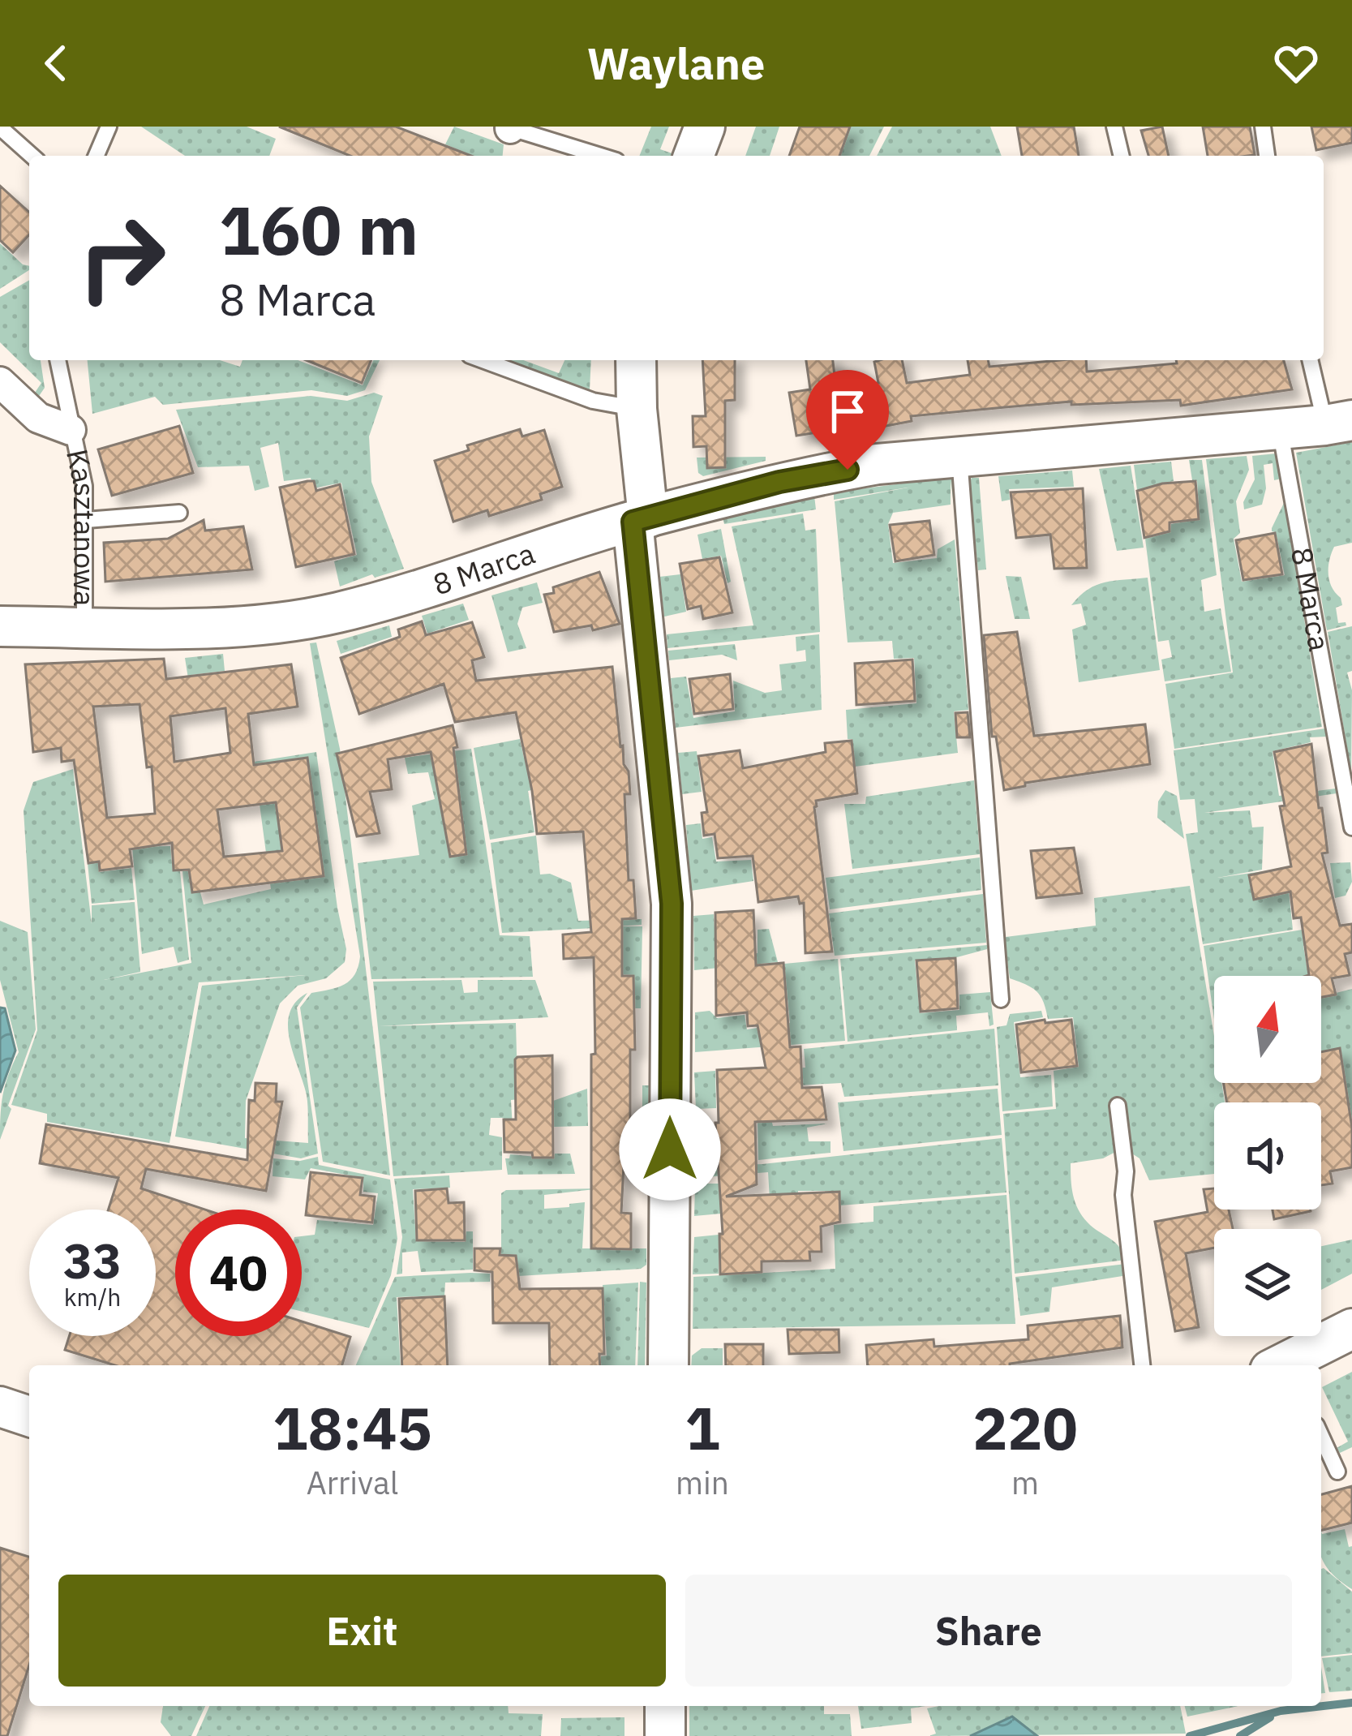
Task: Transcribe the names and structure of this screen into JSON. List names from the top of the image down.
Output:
{
  "streets": {
    "street": ["Kasztanowa", "8 Marca"]
  },
  "crossings": [
    ["Kasztanowa", "8 Marca"]
  ],
  "north": "top",
  "page": {
    "header": "Waylane",
    "turn": ["160 m", "8 Marca"],
    "speed": "33 km/h",
    "limit": "40",
    "eta": [
      "18:45",
      "Arrival",
      "1",
      "min",
      "220",
      "m"
    ],
    "buttons": ["Exit", "Share"]
  }
}
